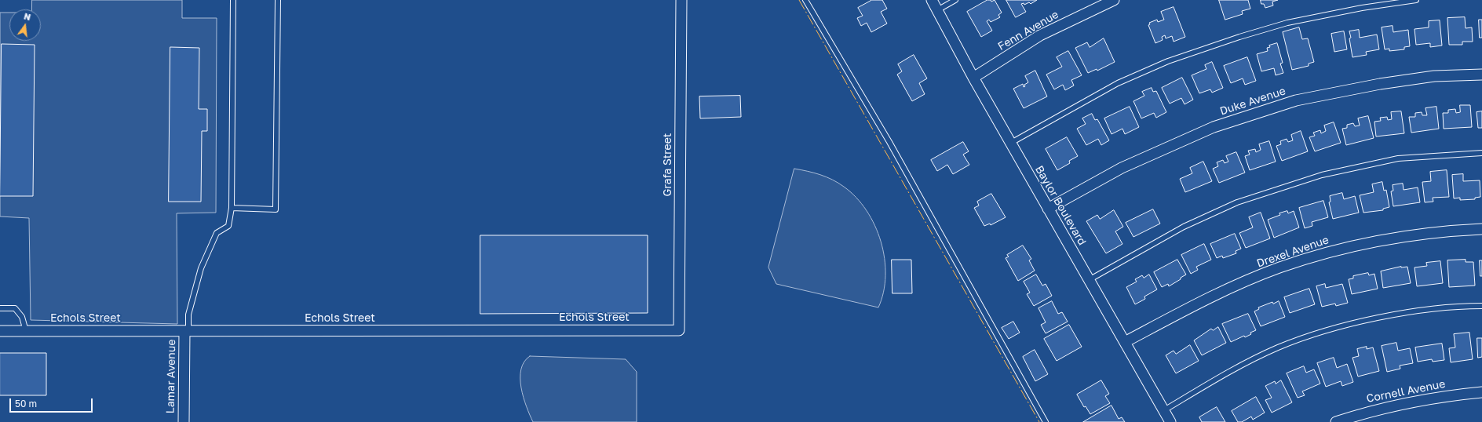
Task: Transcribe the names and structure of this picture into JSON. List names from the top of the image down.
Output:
{
  "streets": {
    "street": [
      "Fenn Avenue",
      "Duke Avenue",
      "Grafa Street",
      "Baylor Boulevard",
      "Drexel Avenue",
      "Echols Street",
      "Lamar Avenue",
      "Cornell Avenue"
    ]
  },
  "crossings": [
    ["Fenn Avenue", "Baylor Boulevard"],
    ["Duke Avenue", "Baylor Boulevard"],
    ["Grafa Street", "Echols Street"],
    ["Baylor Boulevard", "Drexel Avenue"],
    ["Echols Street", "Lamar Avenue"]
  ],
  "scale_bar": "50 m",
  "north": "top"
}
